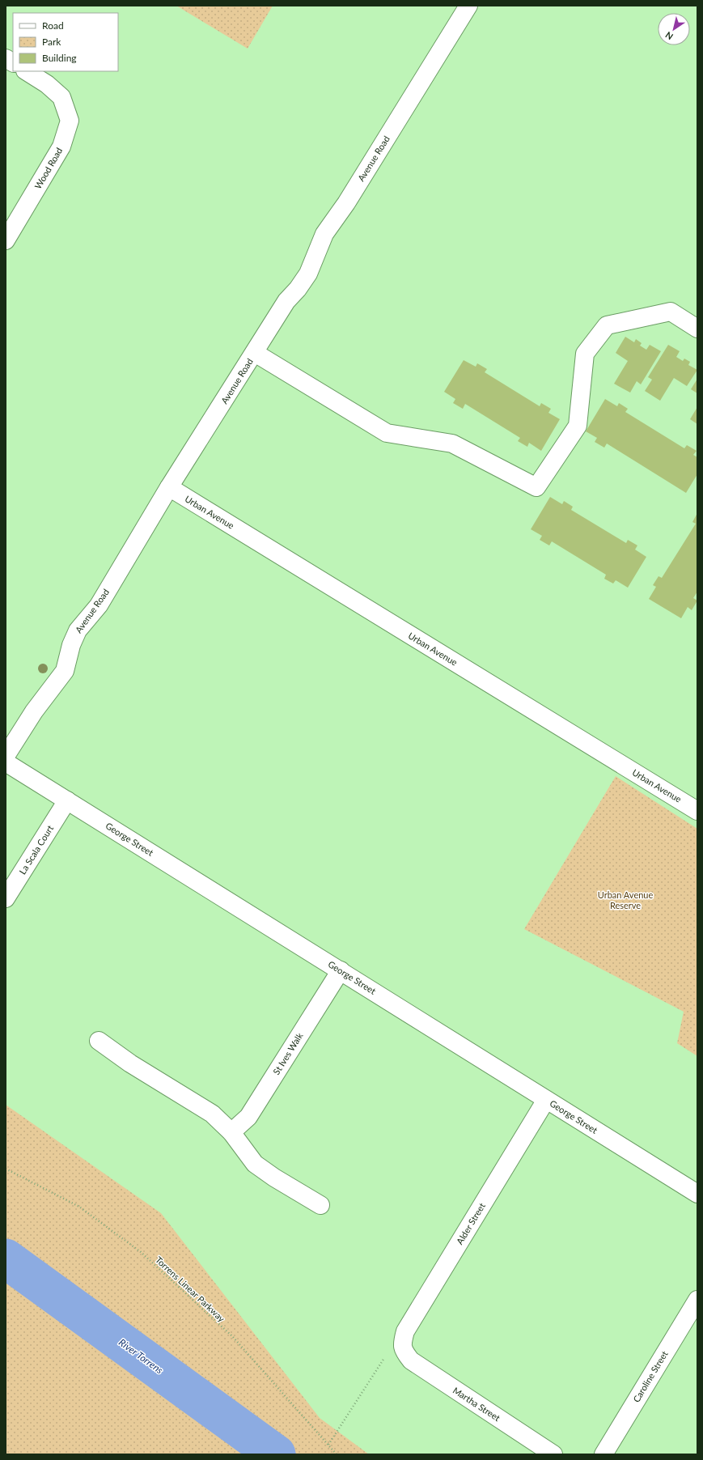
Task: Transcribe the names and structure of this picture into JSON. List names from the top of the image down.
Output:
{
  "streets": {
    "street": [
      "Avenue Road",
      "Wood Road",
      "Urban Avenue",
      "George Street",
      "La Scala Court",
      "St Ives Walk",
      "Alder Street",
      "Caroline Street",
      "Martha Street"
    ],
    "path": ["Torrens Linear Parkway"]
  },
  "crossings": [
    ["Avenue Road", "Urban Avenue"],
    ["George Street", "La Scala Court"],
    ["George Street", "St Ives Walk"],
    ["George Street", "Alder Street"],
    ["Alder Street", "Martha Street"]
  ],
  "water": ["River Torrens"],
  "parks": ["Urban Avenue Reserve"],
  "legend": ["Road", "Park", "Building"],
  "north": "bottom left"
}
